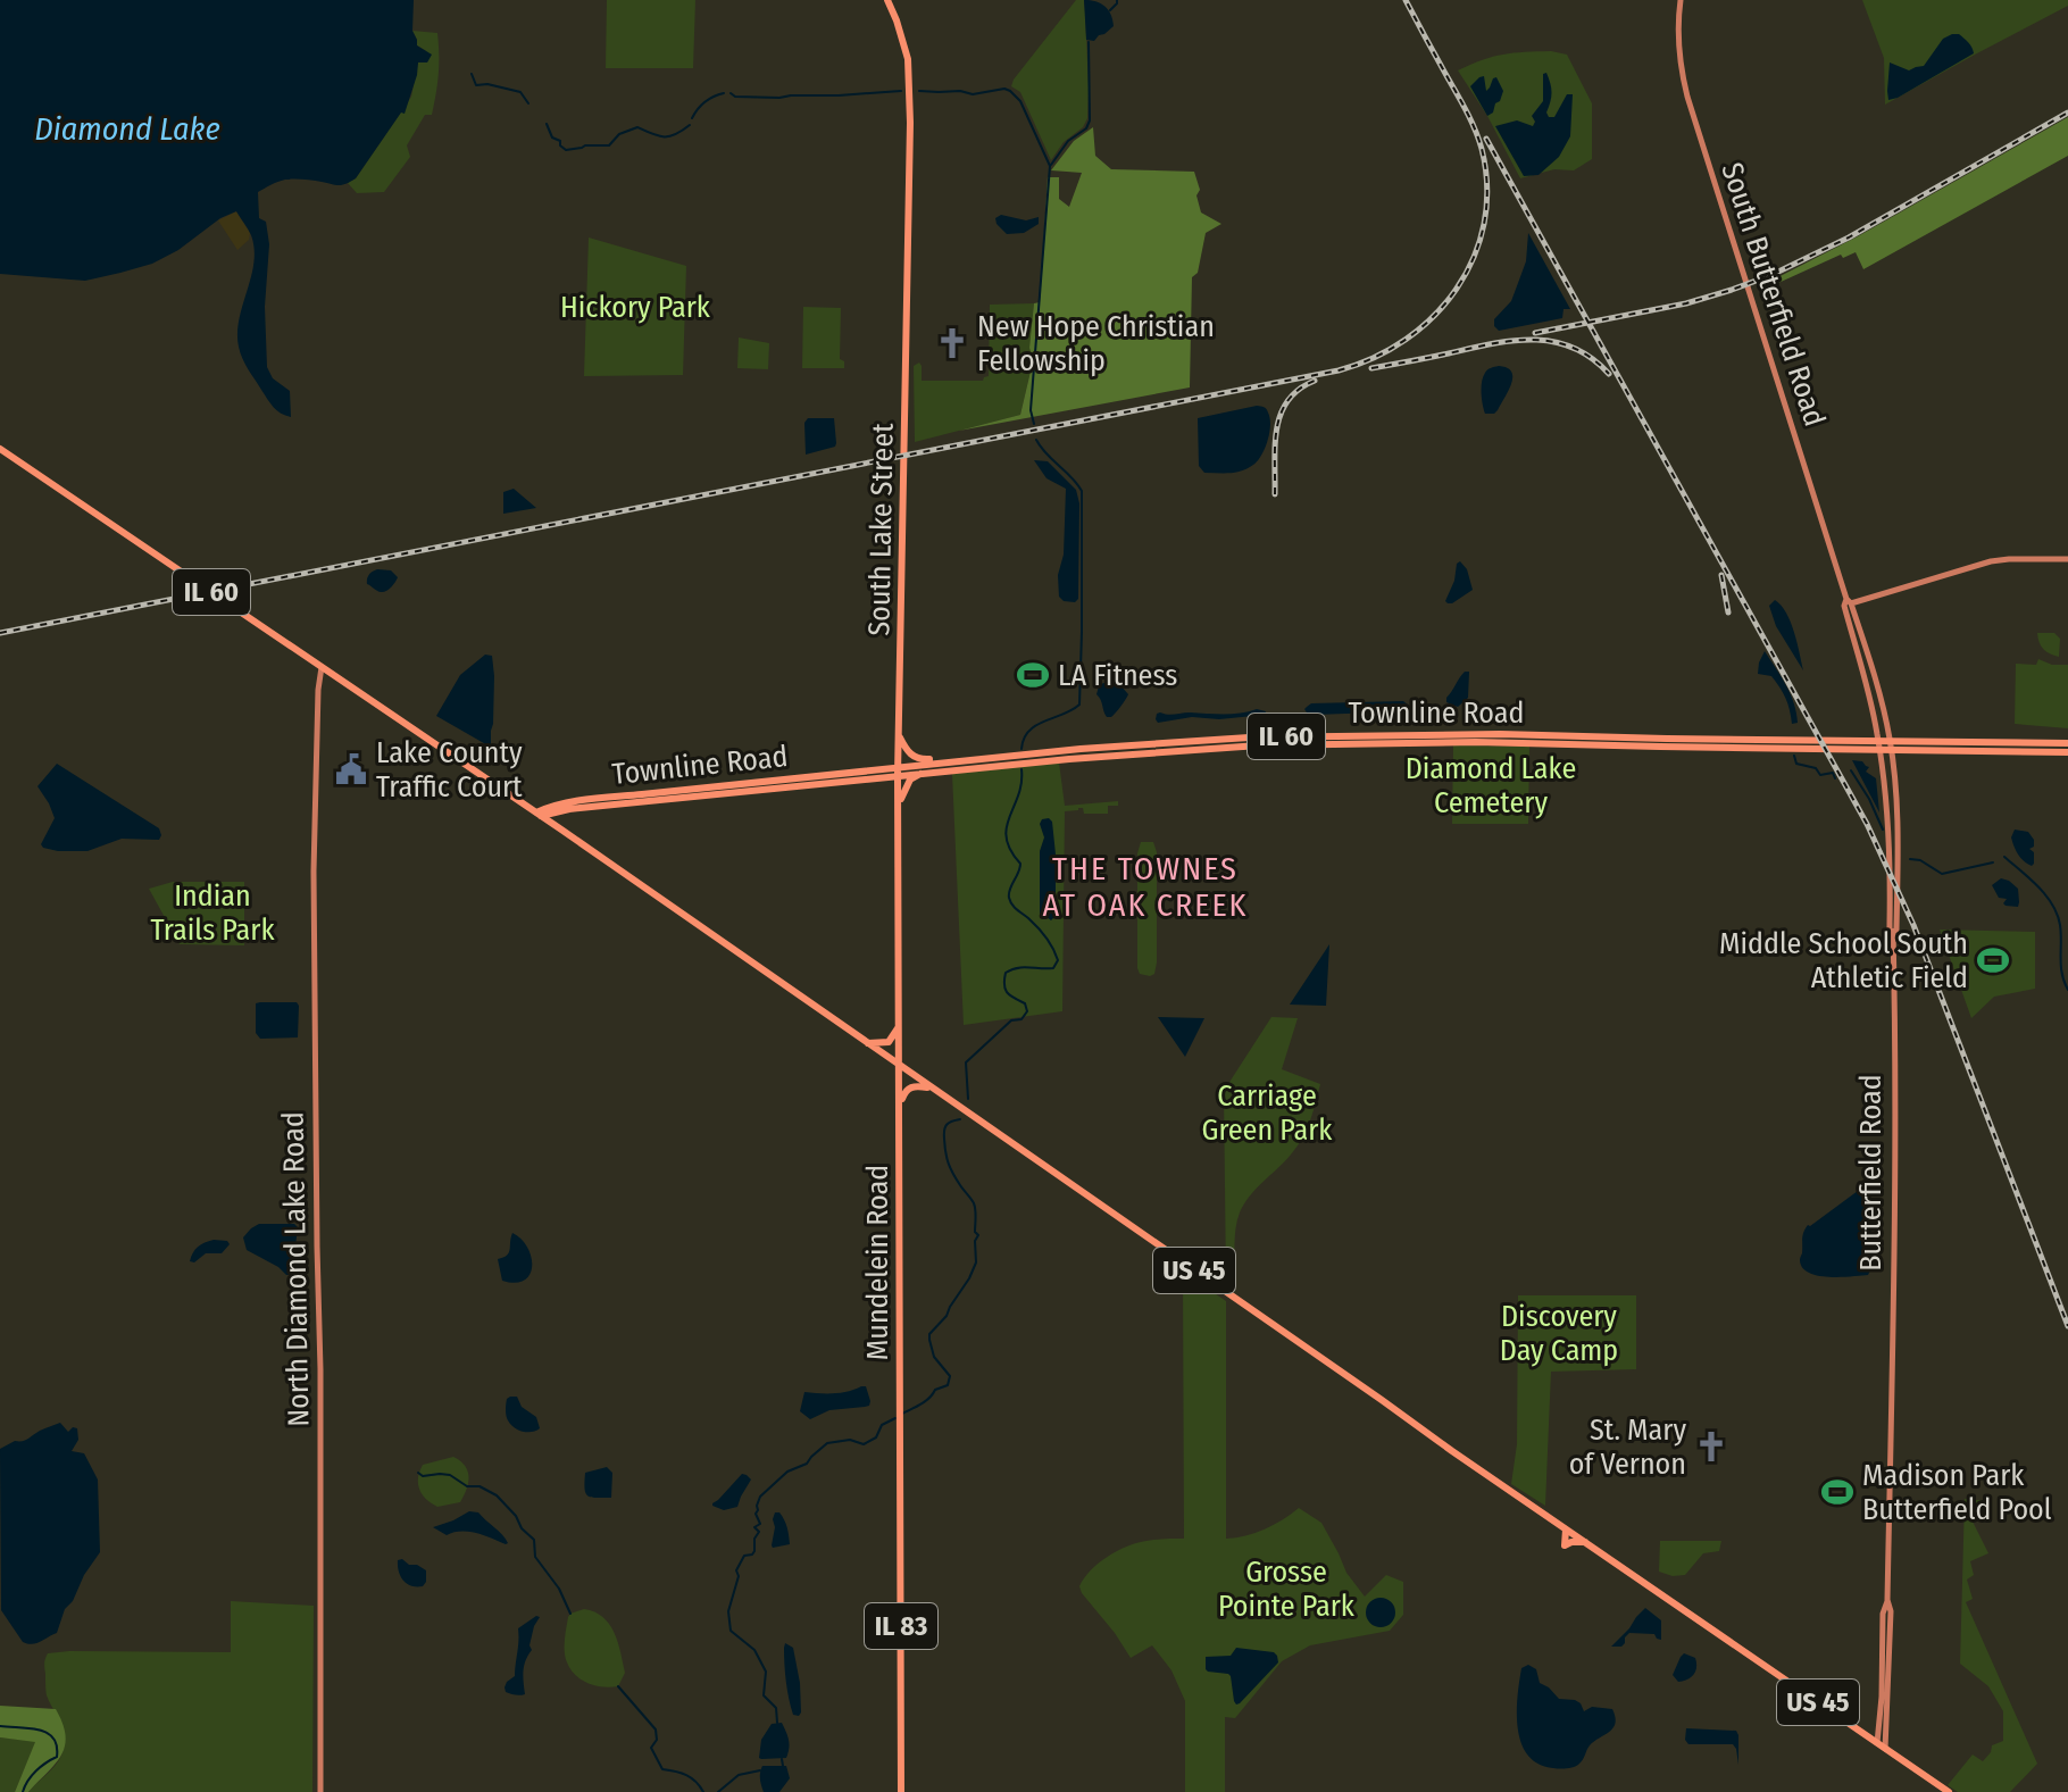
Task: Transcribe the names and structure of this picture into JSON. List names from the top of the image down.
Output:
{
  "streets": {
    "main road": [
      "South Butterfield Road",
      "South Lake Street",
      "IL 60",
      "Townline Road",
      "Butterfield Road",
      "Mundelein Road",
      "North Diamond Lake Road",
      "US 45",
      "IL 83"
    ]
  },
  "crossings": [
    ["South Butterfield Road", "Townline Road"],
    ["South Butterfield Road", "Butterfield Road"],
    ["South Lake Street", "Townline Road"],
    ["South Lake Street", "Mundelein Road"],
    ["South Lake Street", "US 45"],
    ["IL 60", "Townline Road"],
    ["IL 60", "North Diamond Lake Road"],
    ["Townline Road", "Butterfield Road"],
    ["Butterfield Road", "US 45"],
    ["Mundelein Road", "US 45"]
  ],
  "districts": ["THE TOWNES AT OAK CREEK"],
  "water": ["Diamond Lake"],
  "parks": [
    "Hickory Park",
    "Diamond Lake Cemetery",
    "Indian Trails Park",
    "Carriage Green Park",
    "Discovery Day Camp",
    "Grosse Pointe Park"
  ],
  "places": {
    "church": ["New Hope Christian Fellowship", "St. Mary of Vernon"],
    "sports": ["LA Fitness", "Middle School South Athletic Field", "Madison Park Butterfield Pool"],
    "public building": ["Lake County Traffic Court"]
  }
}
